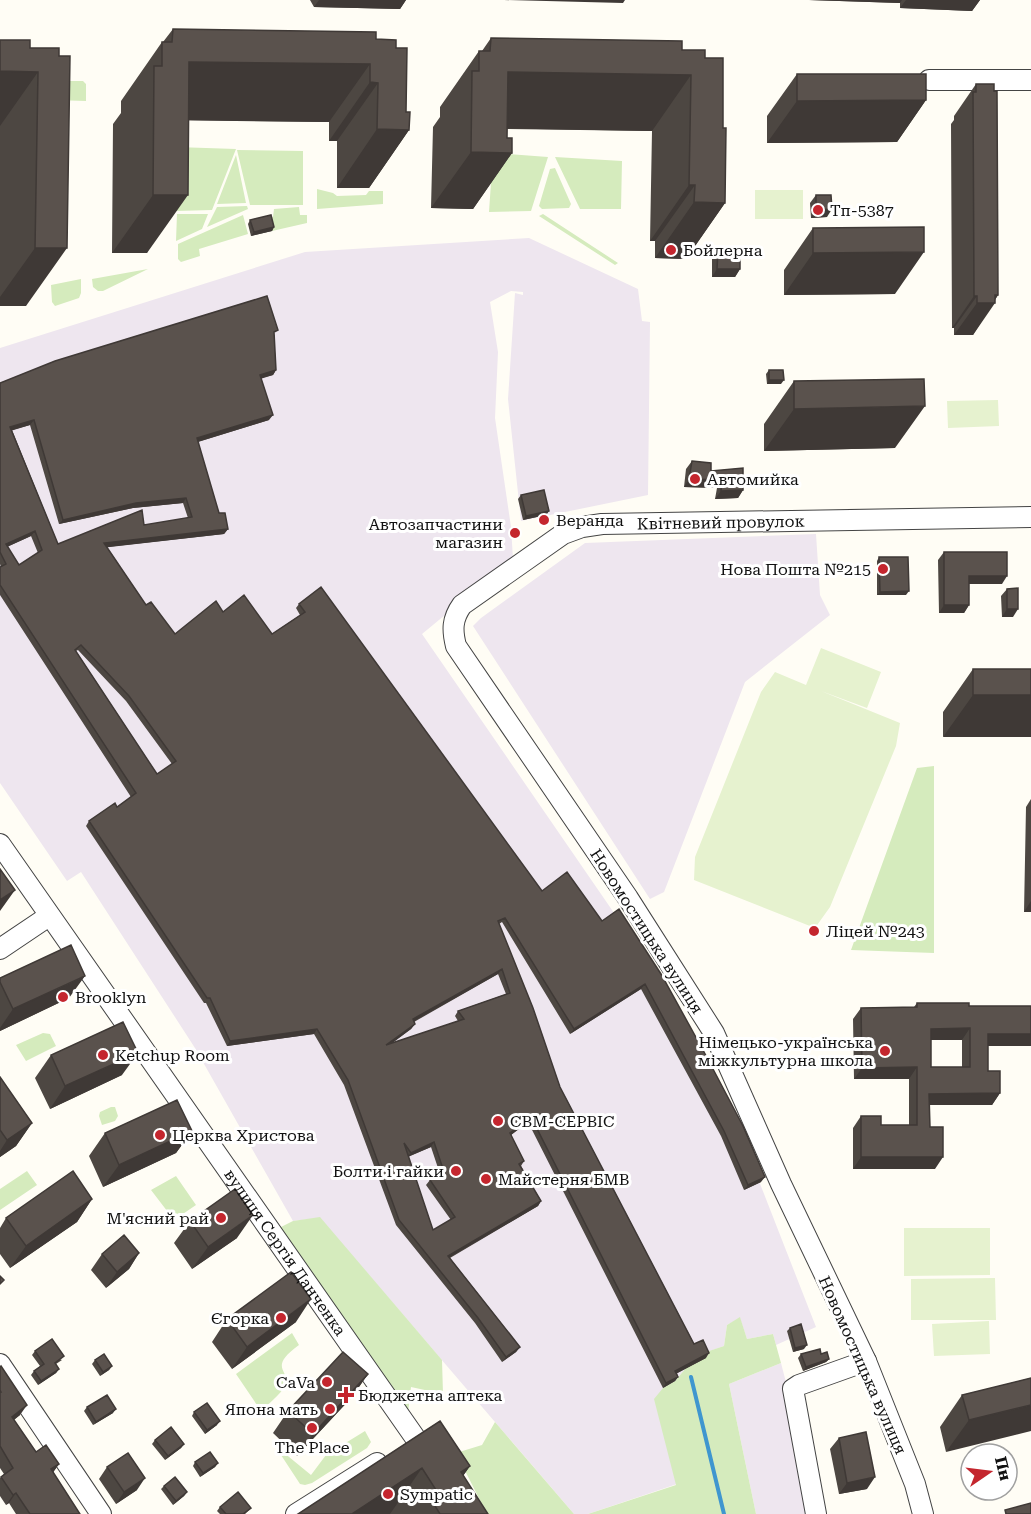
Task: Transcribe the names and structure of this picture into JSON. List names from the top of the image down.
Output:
{
  "streets": {
    "street": ["Квітневий провулок", "Новомостицька вулиця", "вулиця Сергія Данченка"]
  },
  "crossings": [
    ["Квітневий провулок", "Новомостицька вулиця"]
  ],
  "places": {
    "other": [
      "Тп-5387",
      "Бойлерна",
      "Автомийка",
      "Веранда",
      "Автозапчастини магазин",
      "Нова Пошта №215",
      "Ліцей №243",
      "Brooklyn",
      "Німецько-українська міжкультурна школа",
      "Ketchup Room",
      "СВМ-СЕРВІС",
      "Церква Христова",
      "Болти і гайки",
      "Майстерня БМВ",
      "М'ясний рай",
      "Єгорка",
      "CaVa",
      "Япона мать",
      "The Place",
      "Sympatic"
    ],
    "health": ["Бюджетна аптека"]
  },
  "north": "right"
}
